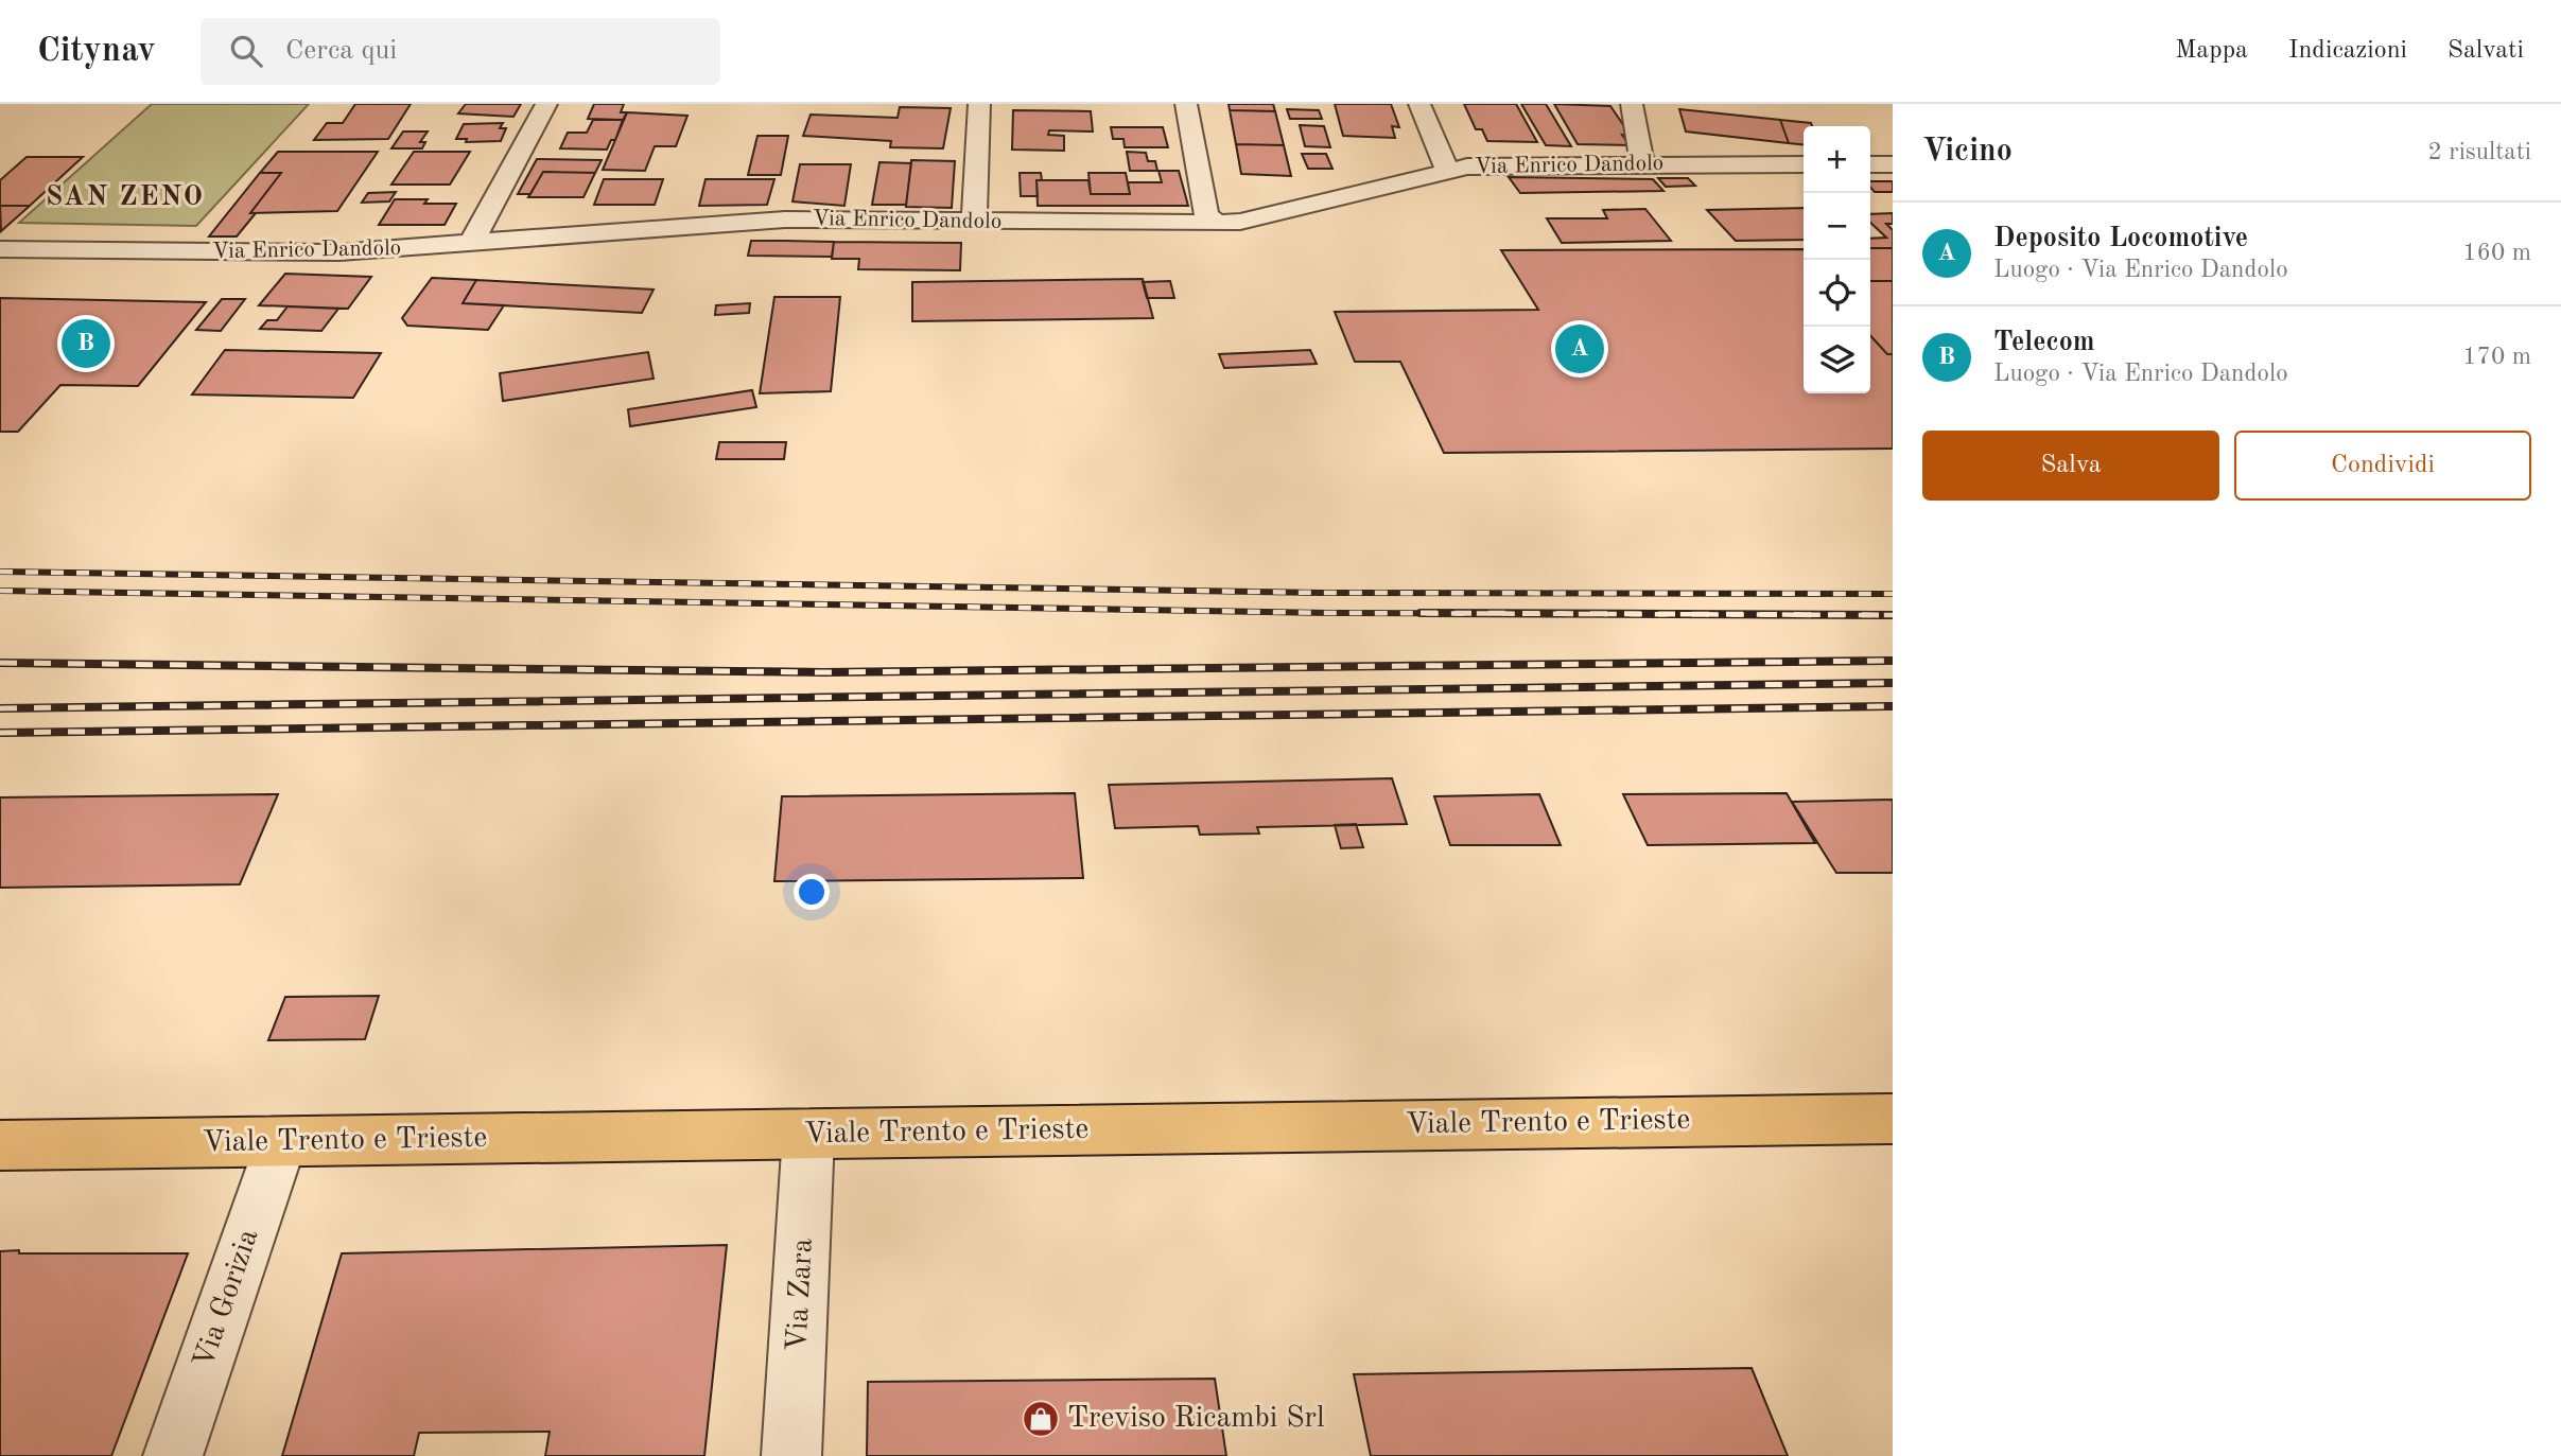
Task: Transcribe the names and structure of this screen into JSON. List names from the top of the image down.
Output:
{
  "streets": {
    "main road": ["Viale Trento e Trieste"],
    "street": ["Via Enrico Dandolo", "Via Zara", "Via Gorizia"]
  },
  "crossings": [
    ["Viale Trento e Trieste", "Via Zara"],
    ["Viale Trento e Trieste", "Via Gorizia"]
  ],
  "districts": ["SAN ZENO"],
  "places": {
    "shop": ["Treviso Ricambi Srl"]
  },
  "page": {
    "header": "Citynav",
    "search": "Cerca qui",
    "nav": ["Mappa", "Indicazioni", "Salvati"],
    "heading": ["Vicino", "2 risultati"],
    "map_buttons": ["+", "−"],
    "list": [
      {
        "mark": "A",
        "name": "Deposito Locomotive",
        "note": "Luogo · Via Enrico Dandolo",
        "value": "160 m"
      },
      {
        "mark": "B",
        "name": "Telecom",
        "note": "Luogo · Via Enrico Dandolo",
        "value": "170 m"
      }
    ],
    "pins": ["B", "A"],
    "buttons": ["Salva", "Condividi"]
  }
}
